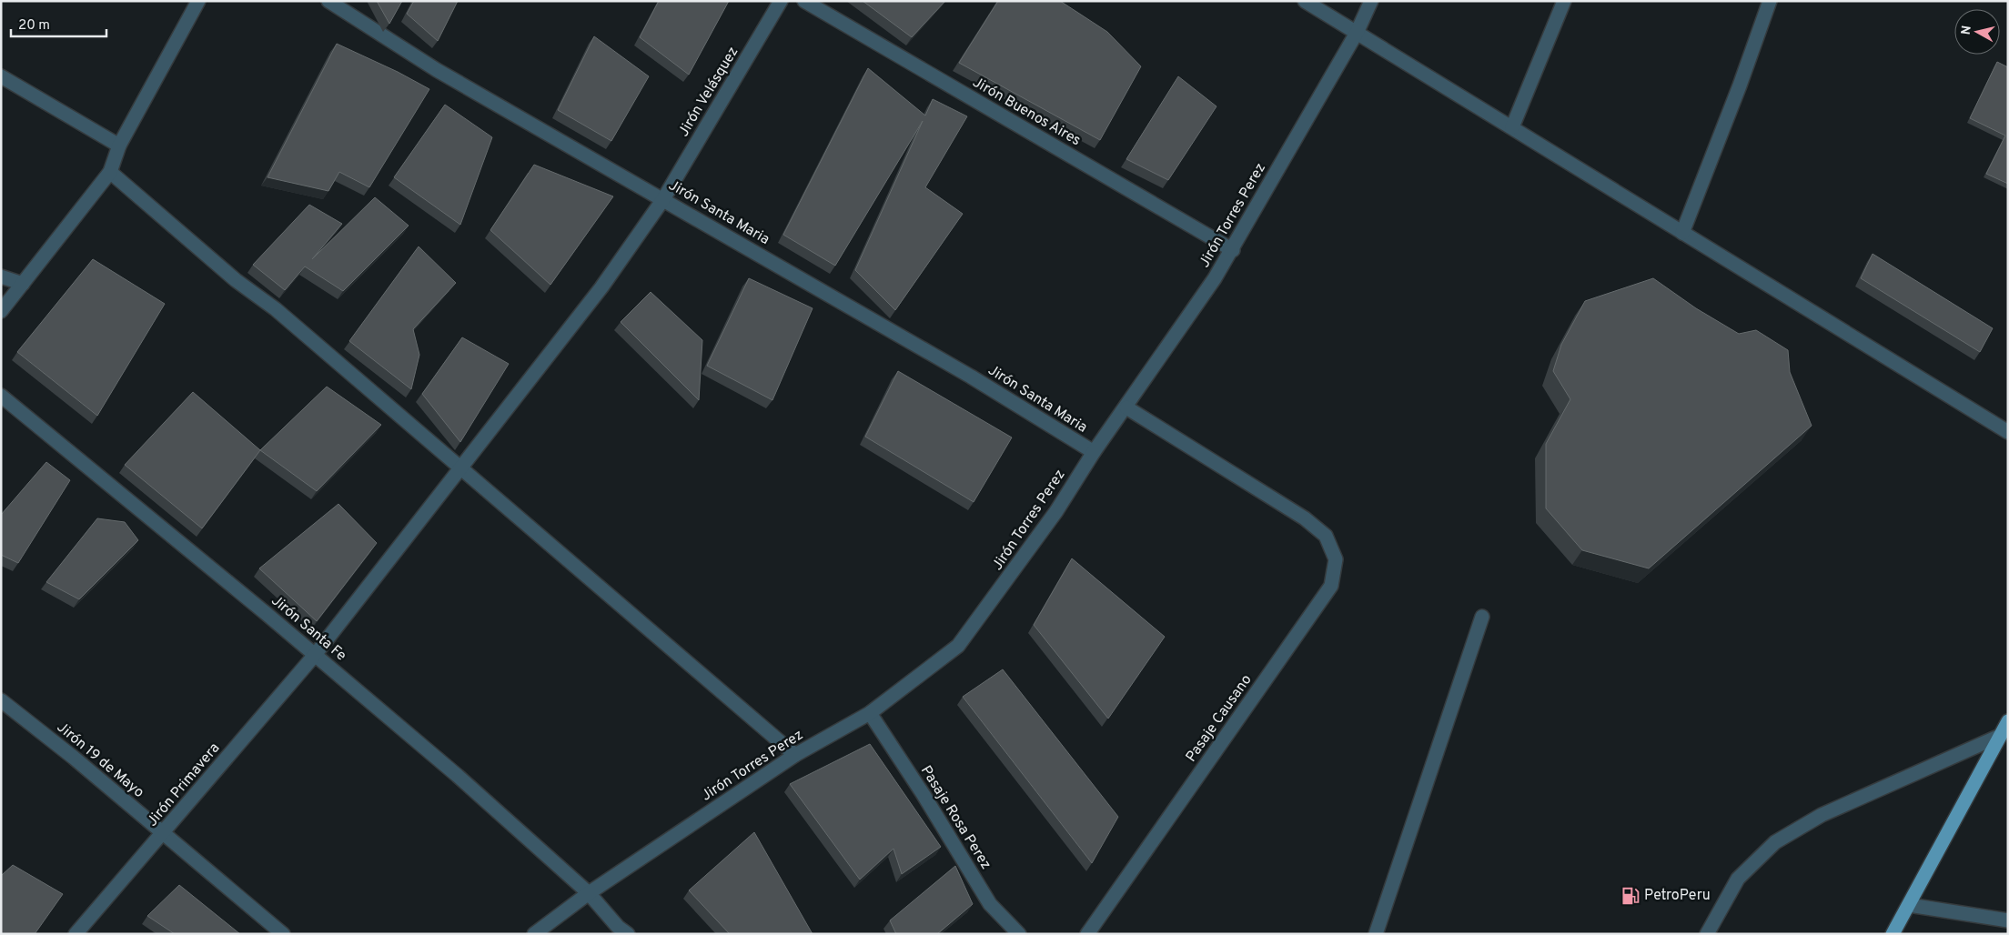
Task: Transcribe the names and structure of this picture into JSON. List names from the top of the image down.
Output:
{
  "streets": {
    "street": [
      "Jirón Velásquez",
      "Jirón Buenos Aires",
      "Jirón Santa Maria",
      "Jirón Torres Perez",
      "Jirón Santa Fe",
      "Pasaje Causano",
      "Jirón 19 de Mayo",
      "Jirón Primavera",
      "Pasaje Rosa Perez"
    ]
  },
  "crossings": [
    ["Jirón Velásquez", "Jirón Santa Maria"],
    ["Jirón Velásquez", "Jirón Primavera"],
    ["Jirón Buenos Aires", "Jirón Torres Perez"],
    ["Jirón Santa Maria", "Jirón Torres Perez"],
    ["Jirón Torres Perez", "Jirón Santa Fe"],
    ["Jirón Torres Perez", "Pasaje Causano"],
    ["Jirón Torres Perez", "Pasaje Rosa Perez"],
    ["Jirón Santa Fe", "Jirón Primavera"],
    ["Jirón 19 de Mayo", "Jirón Primavera"]
  ],
  "places": {
    "fuel station": ["PetroPeru"]
  },
  "scale_bar": "20 m",
  "north": "left"
}
